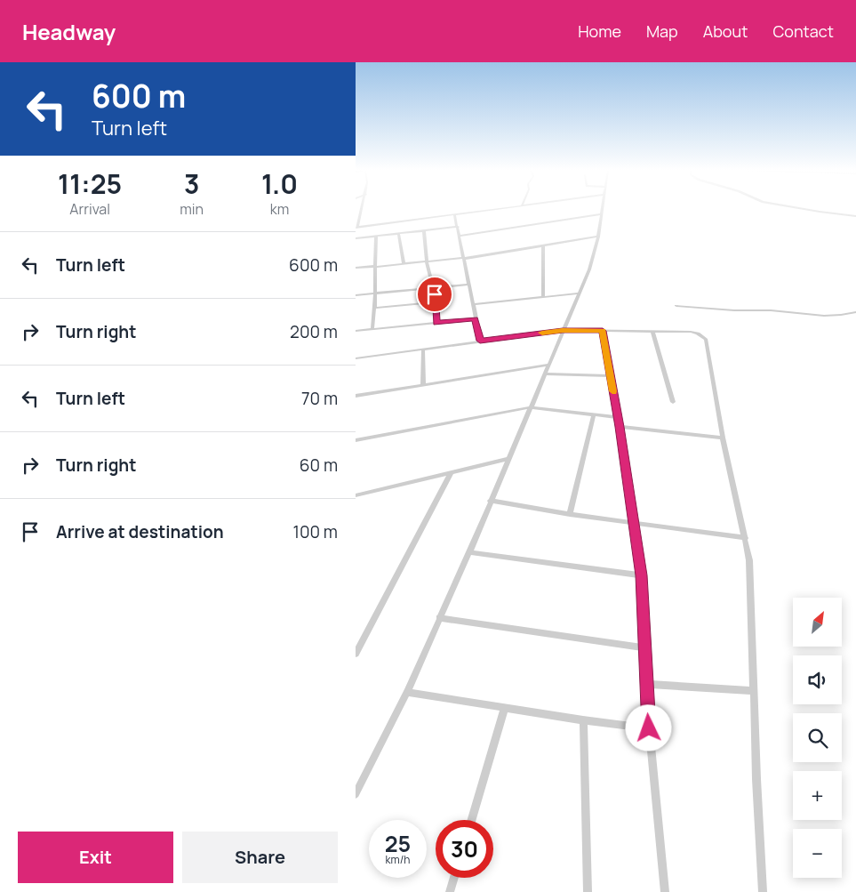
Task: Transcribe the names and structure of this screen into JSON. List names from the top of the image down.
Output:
{
  "north": "top right",
  "page": {
    "header": "Headway",
    "nav": [
      "Home",
      "Map",
      "About",
      "Contact"
    ],
    "turn": ["600 m", "Turn left"],
    "eta": [
      "11:25",
      "Arrival",
      "3",
      "min",
      "1.0",
      "km"
    ],
    "list": [
      {
        "name": "Turn left",
        "value": "600 m"
      },
      {
        "name": "Turn right",
        "value": "200 m"
      },
      {
        "name": "Turn left",
        "value": "70 m"
      },
      {
        "name": "Turn right",
        "value": "60 m"
      },
      {
        "name": "Arrive at destination",
        "value": "100 m"
      }
    ],
    "map_buttons": ["+", "−"],
    "speed": "25 km/h",
    "limit": "30",
    "buttons": ["Exit", "Share"]
  }
}
